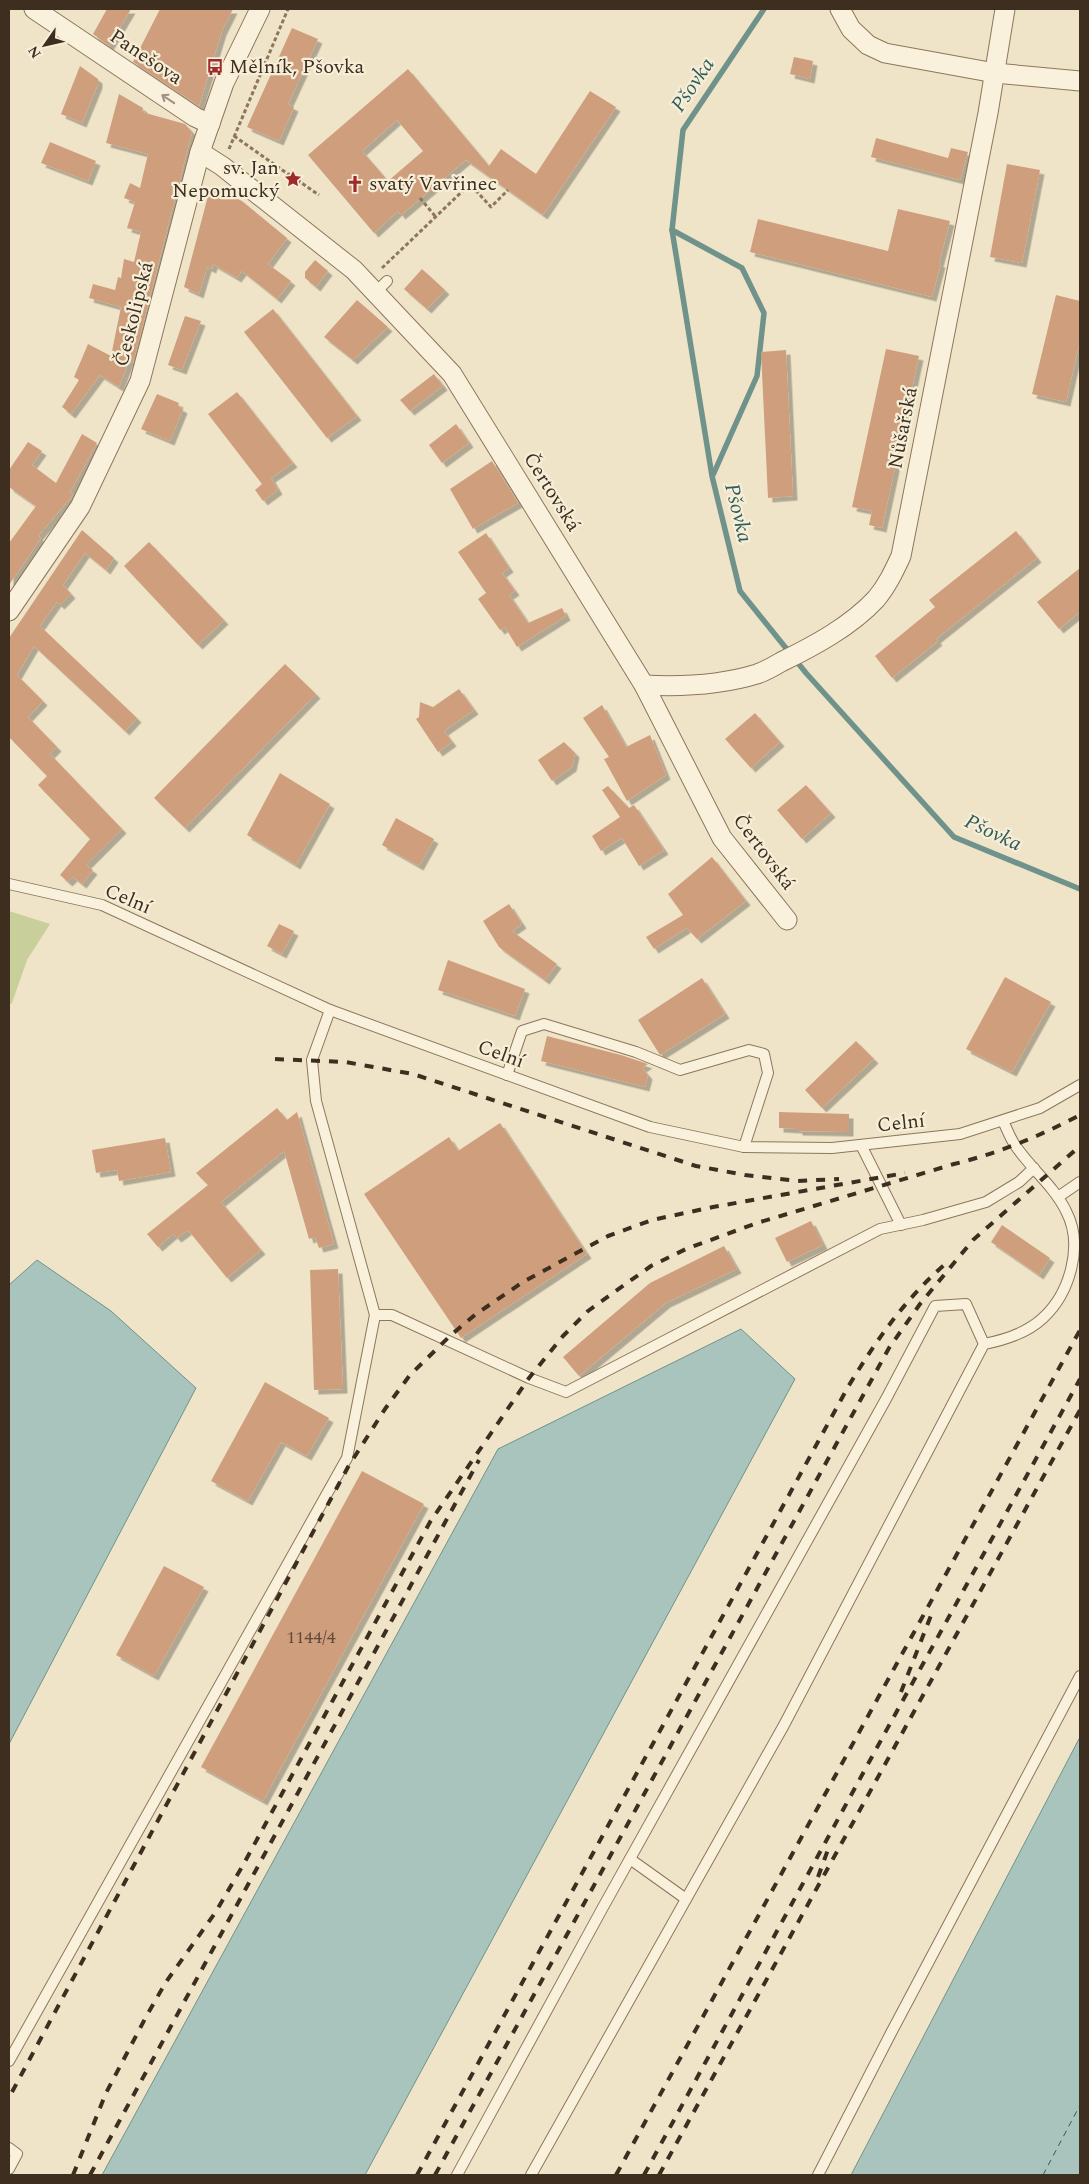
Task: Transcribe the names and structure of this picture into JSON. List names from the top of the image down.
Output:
{
  "streets": {
    "street": [
      "Panešova",
      "Českolipská",
      "Nůšařská",
      "Čertovská"
    ],
    "lane": ["Celní"]
  },
  "crossings": [
    ["Panešova", "Českolipská"],
    ["Českolipská", "Čertovská"],
    ["Nůšařská", "Čertovská"]
  ],
  "one_way": ["Panešova"],
  "water": ["Pšovka"],
  "places": {
    "bus stop": ["Mělník, Pšovka"],
    "place": ["sv. Jan Nepomucký"],
    "church": ["svatý Vavřinec"]
  },
  "house_numbers": ["1144/4"],
  "north": "bottom left"
}
